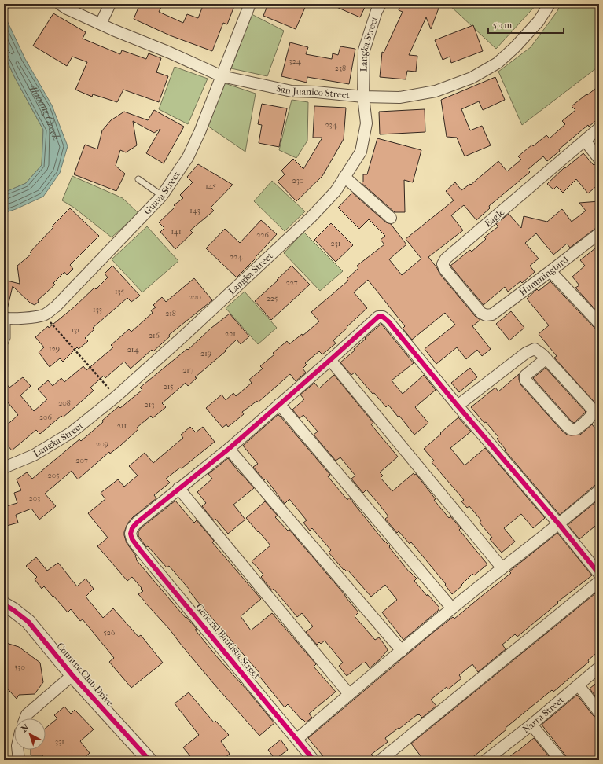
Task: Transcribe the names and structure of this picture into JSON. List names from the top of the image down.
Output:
{
  "streets": {
    "street": [
      "Langka Street",
      "San Juanico Street",
      "Guava Street",
      "Eagle",
      "Hummingbird",
      "General Bautista Street",
      "Country Club Drive",
      "Narra Street"
    ]
  },
  "crossings": [
    ["Langka Street", "San Juanico Street"],
    ["San Juanico Street", "Guava Street"],
    ["Eagle", "Hummingbird"]
  ],
  "water": ["Alabang Creek"],
  "house_numbers": [
    "324",
    "238",
    "234",
    "230",
    "145",
    "143",
    "141",
    "226",
    "231",
    "224",
    "227",
    "135",
    "220",
    "225",
    "133",
    "218",
    "131",
    "221",
    "216",
    "129",
    "214",
    "219",
    "217",
    "215",
    "208",
    "213",
    "206",
    "211",
    "209",
    "207",
    "205",
    "203",
    "526",
    "530",
    "331"
  ],
  "scale_bar": "50 m",
  "north": "top left"
}
